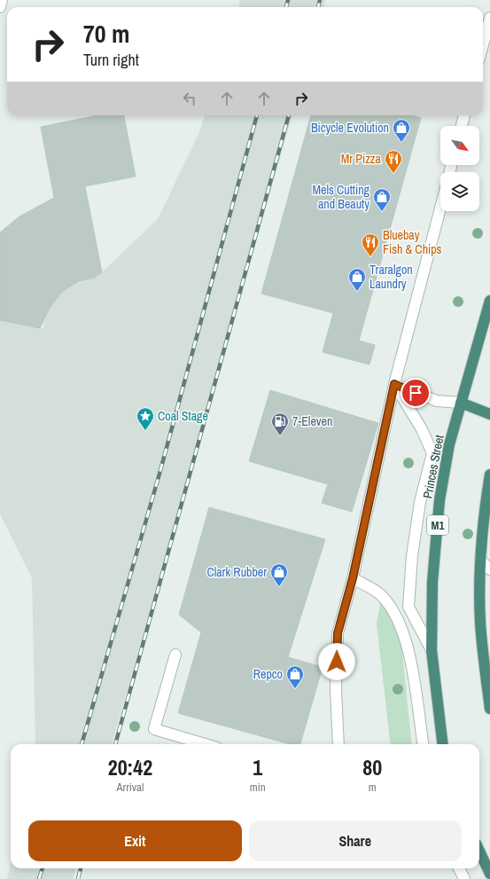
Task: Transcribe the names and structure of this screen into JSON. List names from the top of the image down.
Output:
{
  "streets": {
    "highway": ["Princes Street", "M1"]
  },
  "places": {
    "shop": [
      "Bicycle Evolution",
      "Mels Cutting and Beauty",
      "Traralgon Laundry",
      "Clark Rubber",
      "Repco"
    ],
    "restaurant": ["Mr Pizza", "Bluebay Fish & Chips"],
    "place": ["Coal Stage"],
    "fuel station": ["7-Eleven"]
  },
  "north": "bottom right",
  "page": {
    "turn": ["70 m", "Turn right"],
    "eta": [
      "20:42",
      "Arrival",
      "1",
      "min",
      "80",
      "m"
    ],
    "buttons": ["Exit", "Share"]
  }
}
